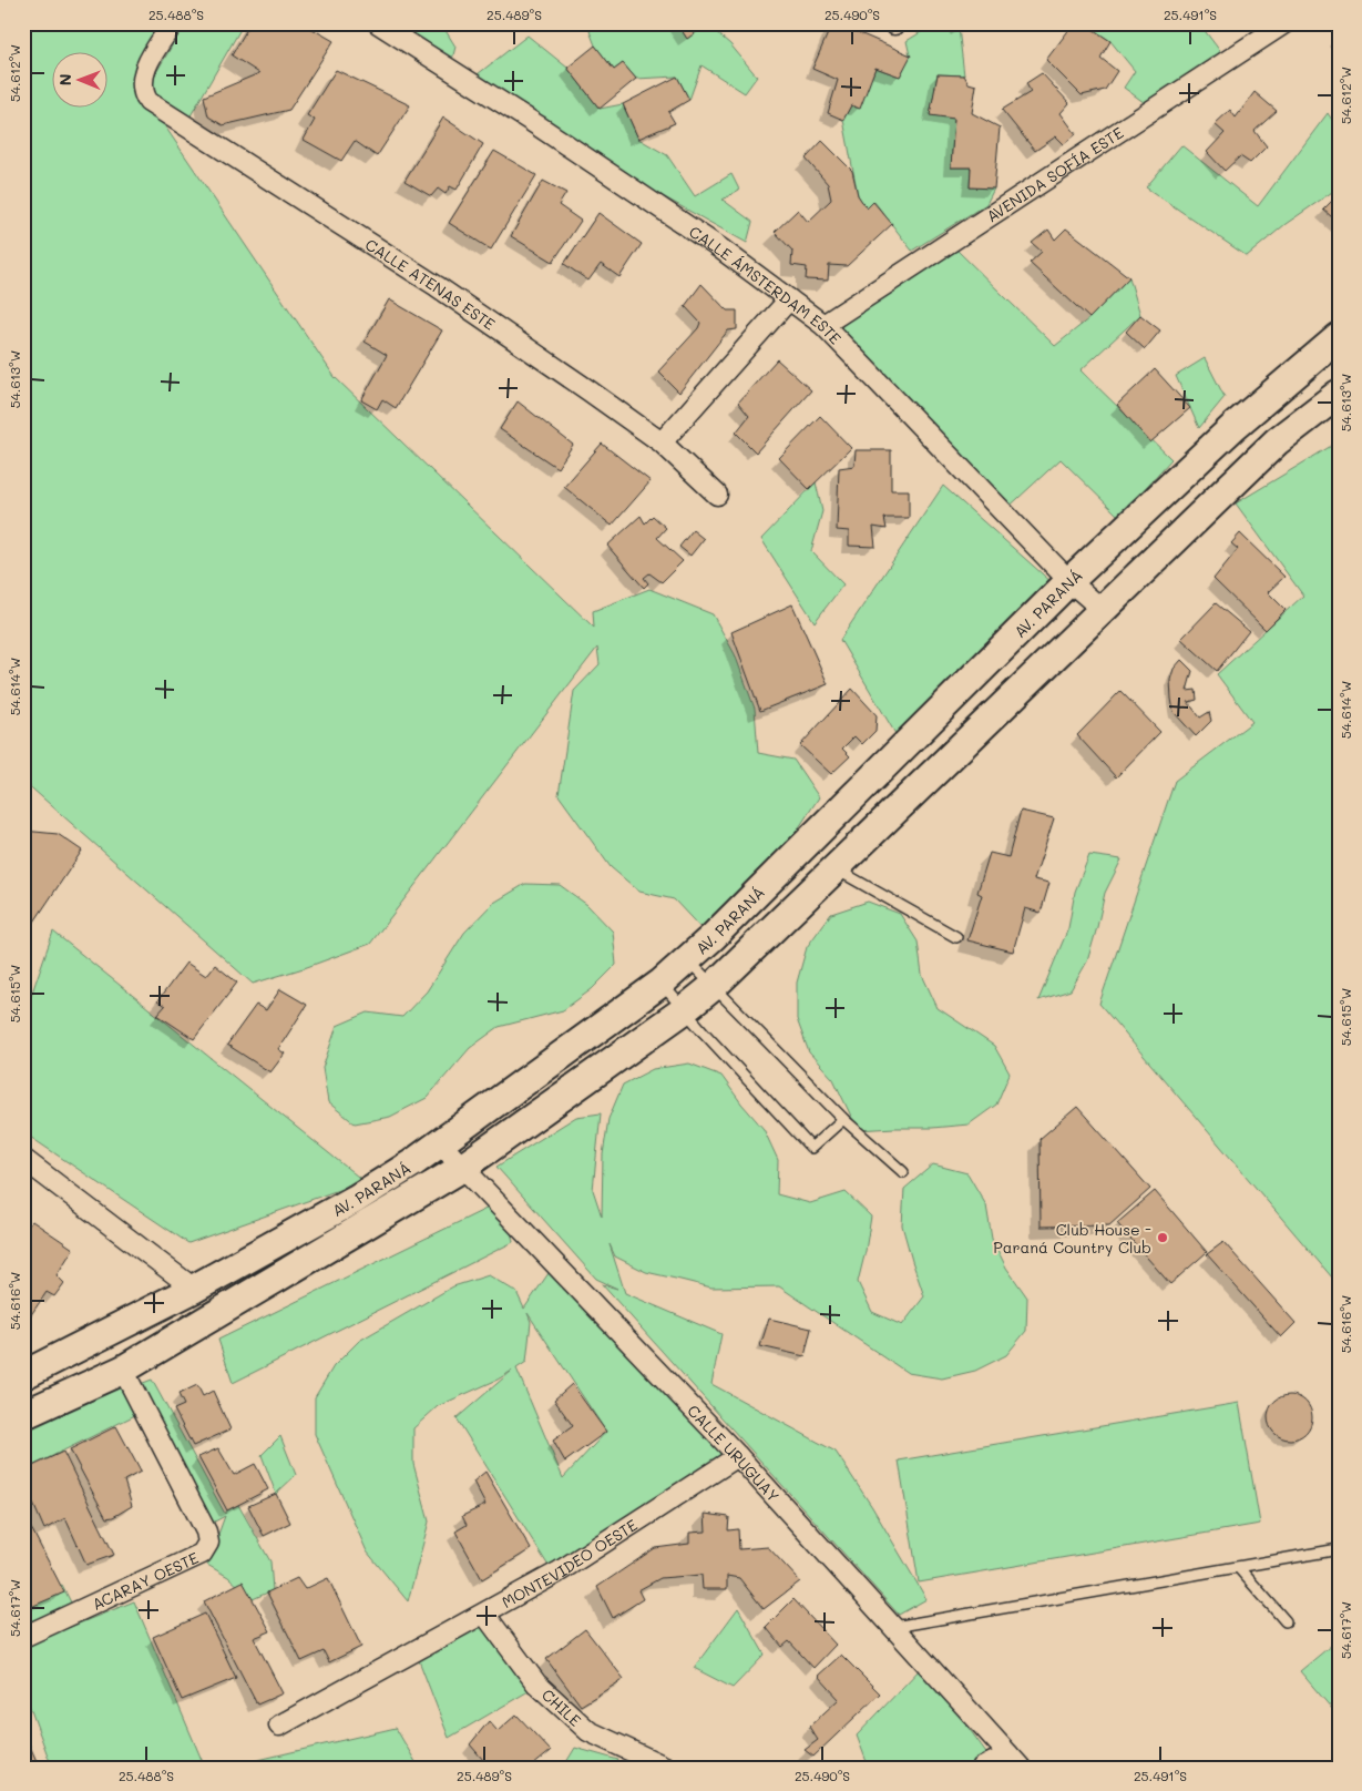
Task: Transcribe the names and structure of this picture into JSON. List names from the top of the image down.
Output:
{
  "streets": {
    "street": [
      "AVENIDA SOFÍA ESTE",
      "CALLE ATENAS ESTE",
      "CALLE ÁMSTERDAM ESTE",
      "AV. PARANÁ",
      "CALLE URUGUAY",
      "MONTEVIDEO OESTE",
      "ACARAY OESTE",
      "CHILE"
    ]
  },
  "crossings": [
    ["AVENIDA SOFÍA ESTE", "CALLE ÁMSTERDAM ESTE"],
    ["CALLE ÁMSTERDAM ESTE", "AV. PARANÁ"],
    ["AV. PARANÁ", "CALLE URUGUAY"],
    ["AV. PARANÁ", "ACARAY OESTE"],
    ["CALLE URUGUAY", "MONTEVIDEO OESTE"],
    ["MONTEVIDEO OESTE", "CHILE"]
  ],
  "places": ["Club House - Paraná Country Club"],
  "north": "left",
  "coordinates": [
    "25.488°S",
    "25.489°S",
    "25.490°S",
    "25.491°S",
    "54.612°W",
    "54.613°W",
    "54.614°W",
    "54.615°W",
    "54.616°W",
    "54.617°W"
  ]
}
